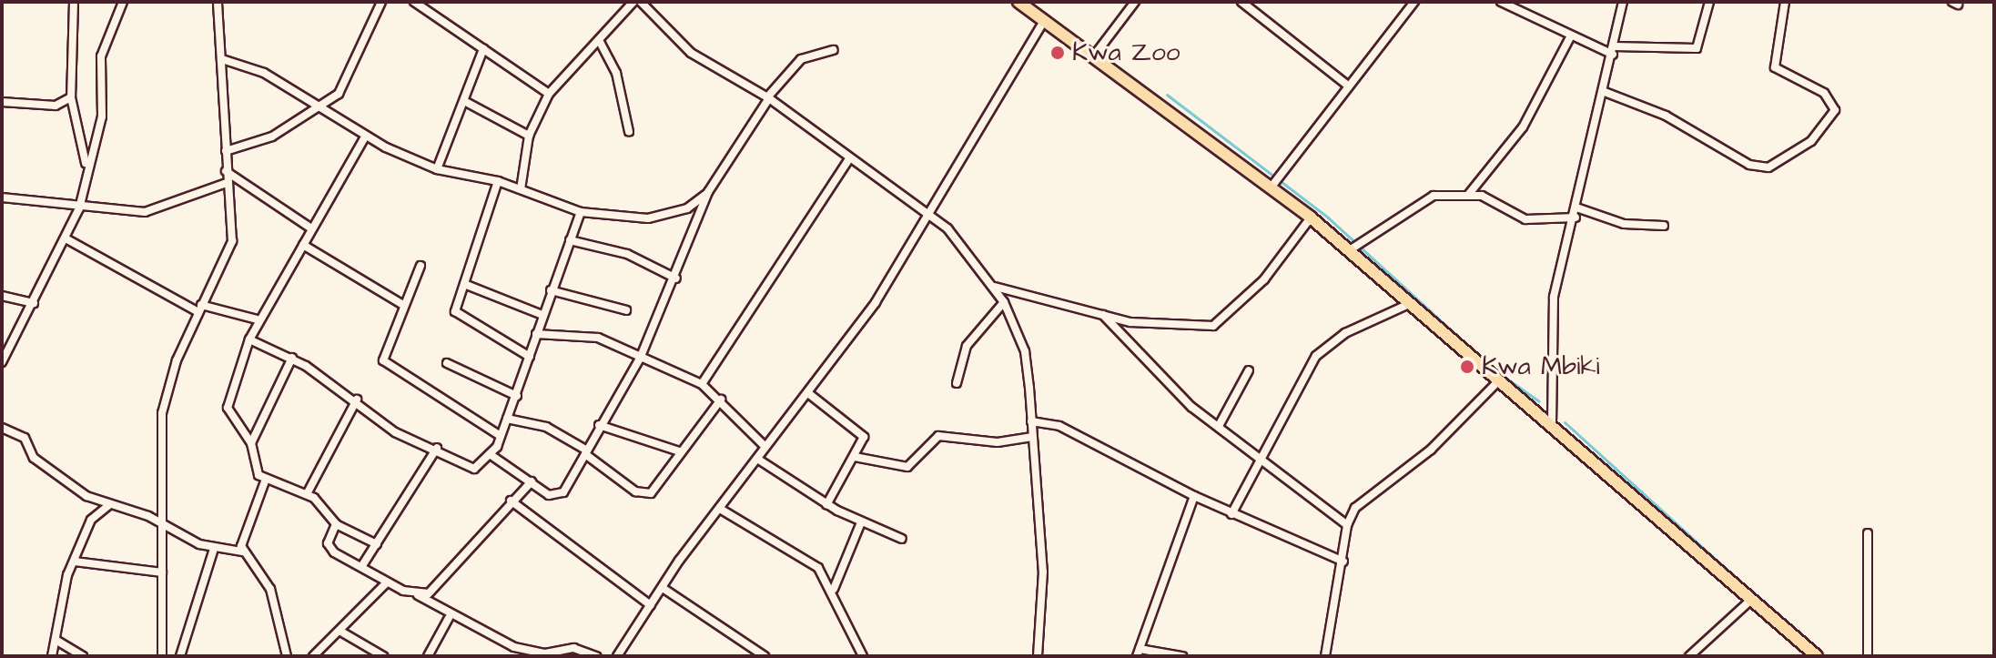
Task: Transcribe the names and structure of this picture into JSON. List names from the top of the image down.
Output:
{
  "places": ["Kwa Zoo", "Kwa Mbiki"]
}
